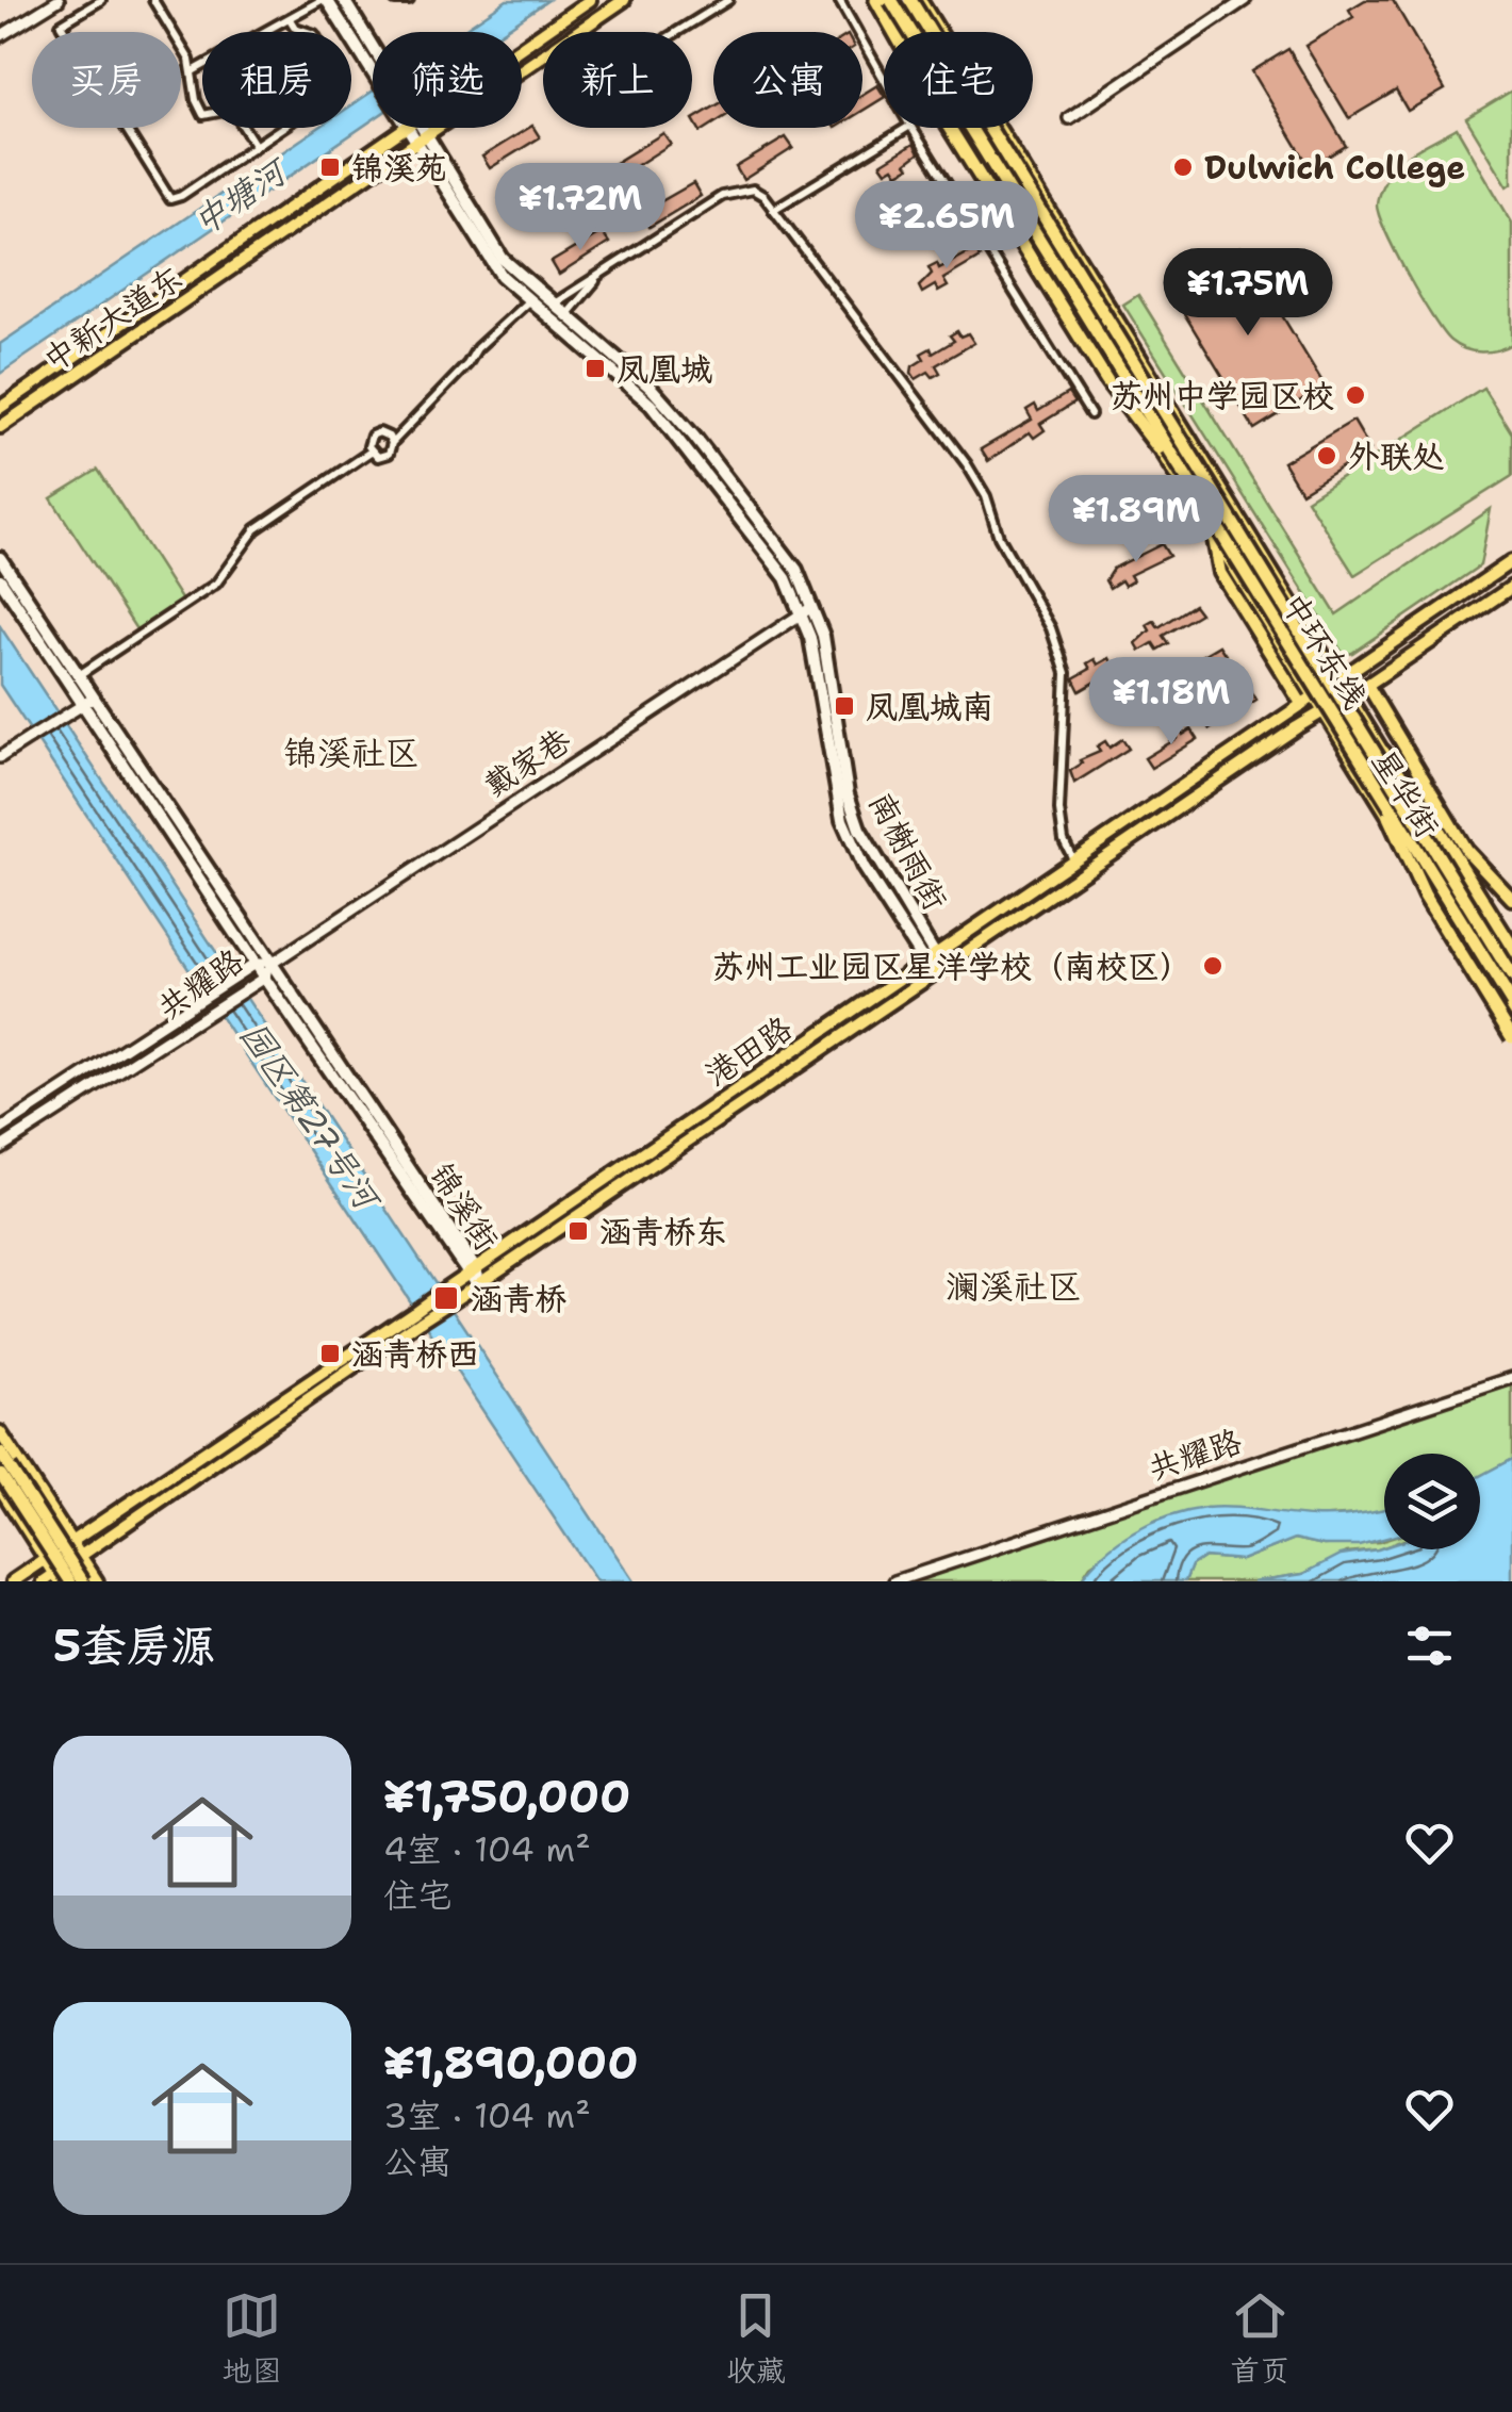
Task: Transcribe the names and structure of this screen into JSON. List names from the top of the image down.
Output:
{
  "streets": {
    "highway": ["中环东线"],
    "main road": [
      "中新大道东",
      "星华街",
      "南榭雨街",
      "港田路",
      "锦溪街"
    ],
    "street": ["戴家巷", "共耀路"]
  },
  "crossings": [
    ["中新大道东", "南榭雨街"],
    ["中环东线", "星华街"],
    ["戴家巷", "南榭雨街"],
    ["戴家巷", "共耀路"],
    ["戴家巷", "锦溪街"],
    ["星华街", "港田路"],
    ["南榭雨街", "港田路"],
    ["共耀路", "锦溪街"],
    ["港田路", "锦溪街"]
  ],
  "districts": ["锦溪社区", "澜溪社区"],
  "water": ["中塘河", "园区第27号河"],
  "places": {
    "transit": [
      "锦溪苑",
      "凤凰城",
      "凤凰城南",
      "涵青桥东",
      "涵青桥",
      "涵青桥西"
    ],
    "other": [
      "Dulwich College",
      "苏州中学园区校",
      "外联处",
      "苏州工业园区星洋学校（南校区）"
    ]
  },
  "page": {
    "chip": [
      "买房",
      "租房",
      "筛选",
      "新上",
      "公寓",
      "住宅"
    ],
    "price": [
      "¥1.72M",
      "¥2.65M",
      "¥1.75M",
      "¥1.89M",
      "¥1.18M"
    ],
    "heading": "5套房源",
    "list": [
      {
        "name": "¥1,750,000",
        "note": "4室 · 104 m² · 住宅"
      },
      {
        "name": "¥1,890,000",
        "note": "3室 · 104 m² · 公寓"
      }
    ],
    "tabs": ["地图", "收藏", "首页"]
  }
}
